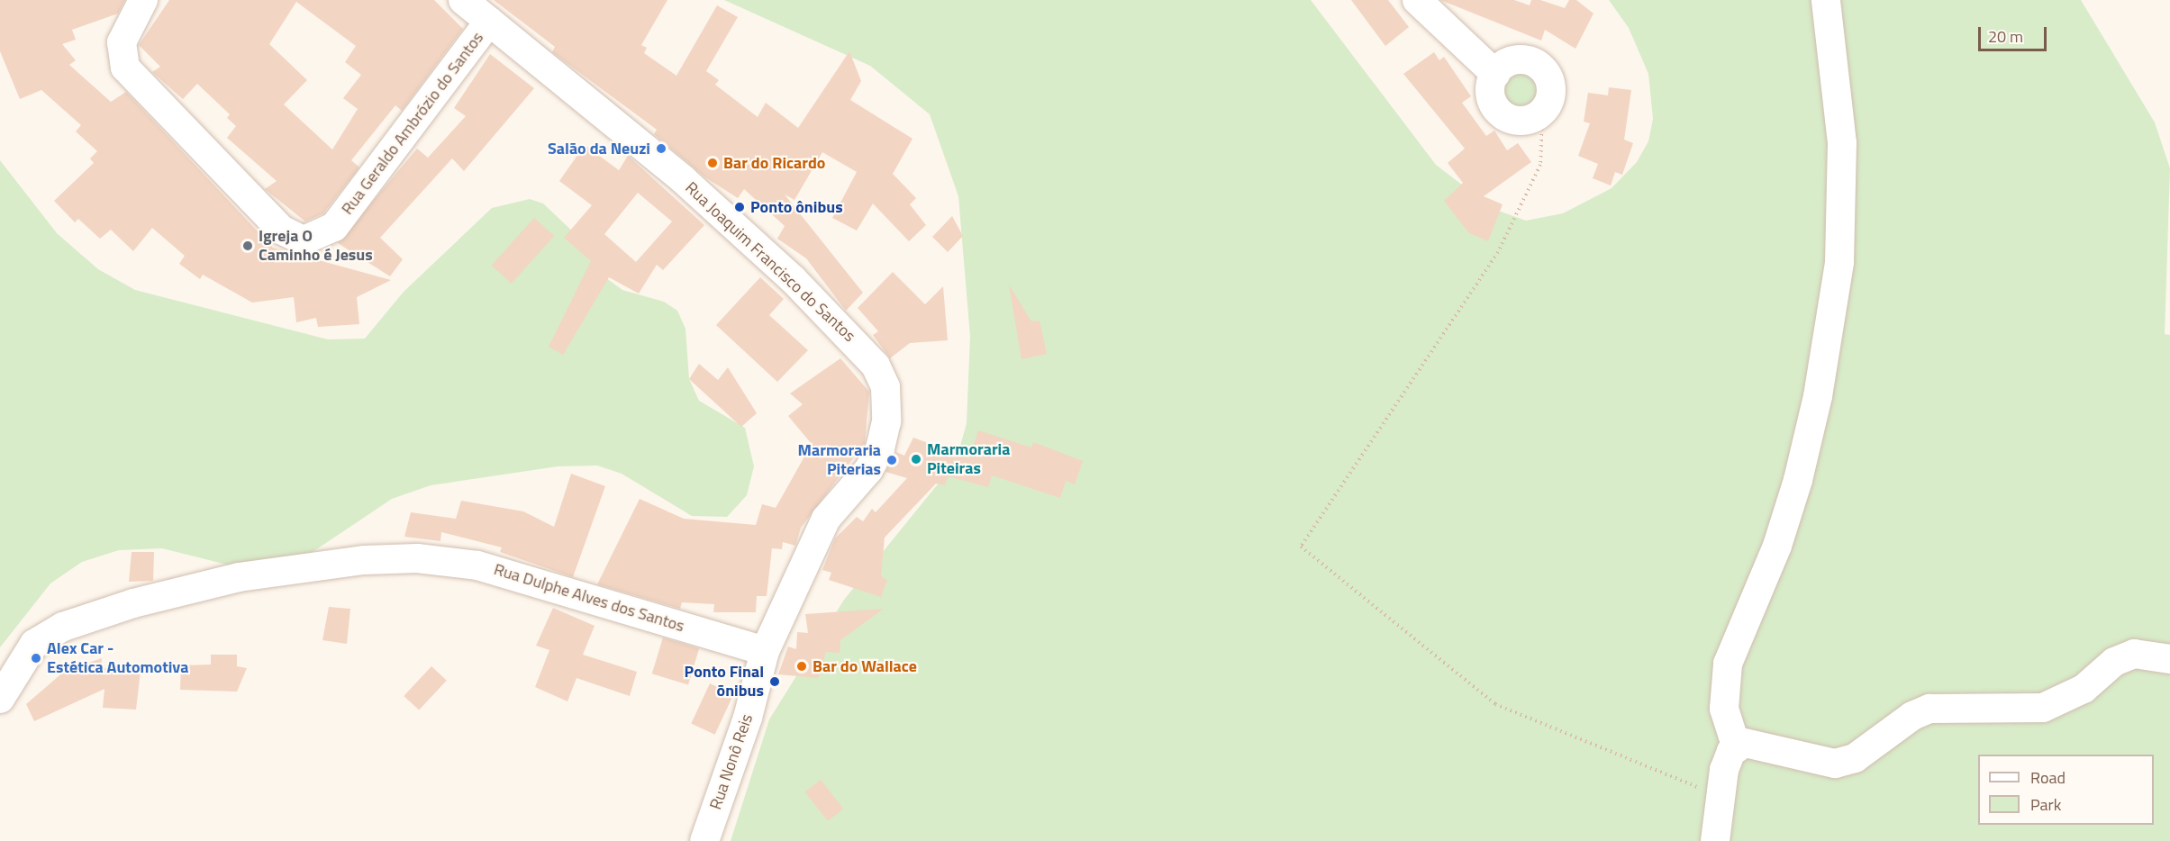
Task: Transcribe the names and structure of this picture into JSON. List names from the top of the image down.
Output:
{
  "streets": {
    "street": [
      "Rua Geraldo Ambrózio do Santos",
      "Rua Joaquim Francisco do Santos",
      "Rua Dulphe Alves dos Santos",
      "Rua Nonô Reis"
    ]
  },
  "crossings": [
    ["Rua Geraldo Ambrózio do Santos", "Rua Joaquim Francisco do Santos"],
    ["Rua Joaquim Francisco do Santos", "Rua Dulphe Alves dos Santos"],
    ["Rua Joaquim Francisco do Santos", "Rua Nonô Reis"],
    ["Rua Dulphe Alves dos Santos", "Rua Nonô Reis"]
  ],
  "places": [
    "Salão da Neuzi",
    "Bar do Ricardo",
    "Ponto ônibus",
    "Igreja O Caminho é Jesus",
    "Marmoraria Piteiras",
    "Marmoraria Piterias",
    "Alex Car - Estética Automotiva",
    "Bar do Wallace",
    "Ponto Final õnibus"
  ],
  "legend": ["Road", "Park"],
  "scale_bar": "20 m"
}
